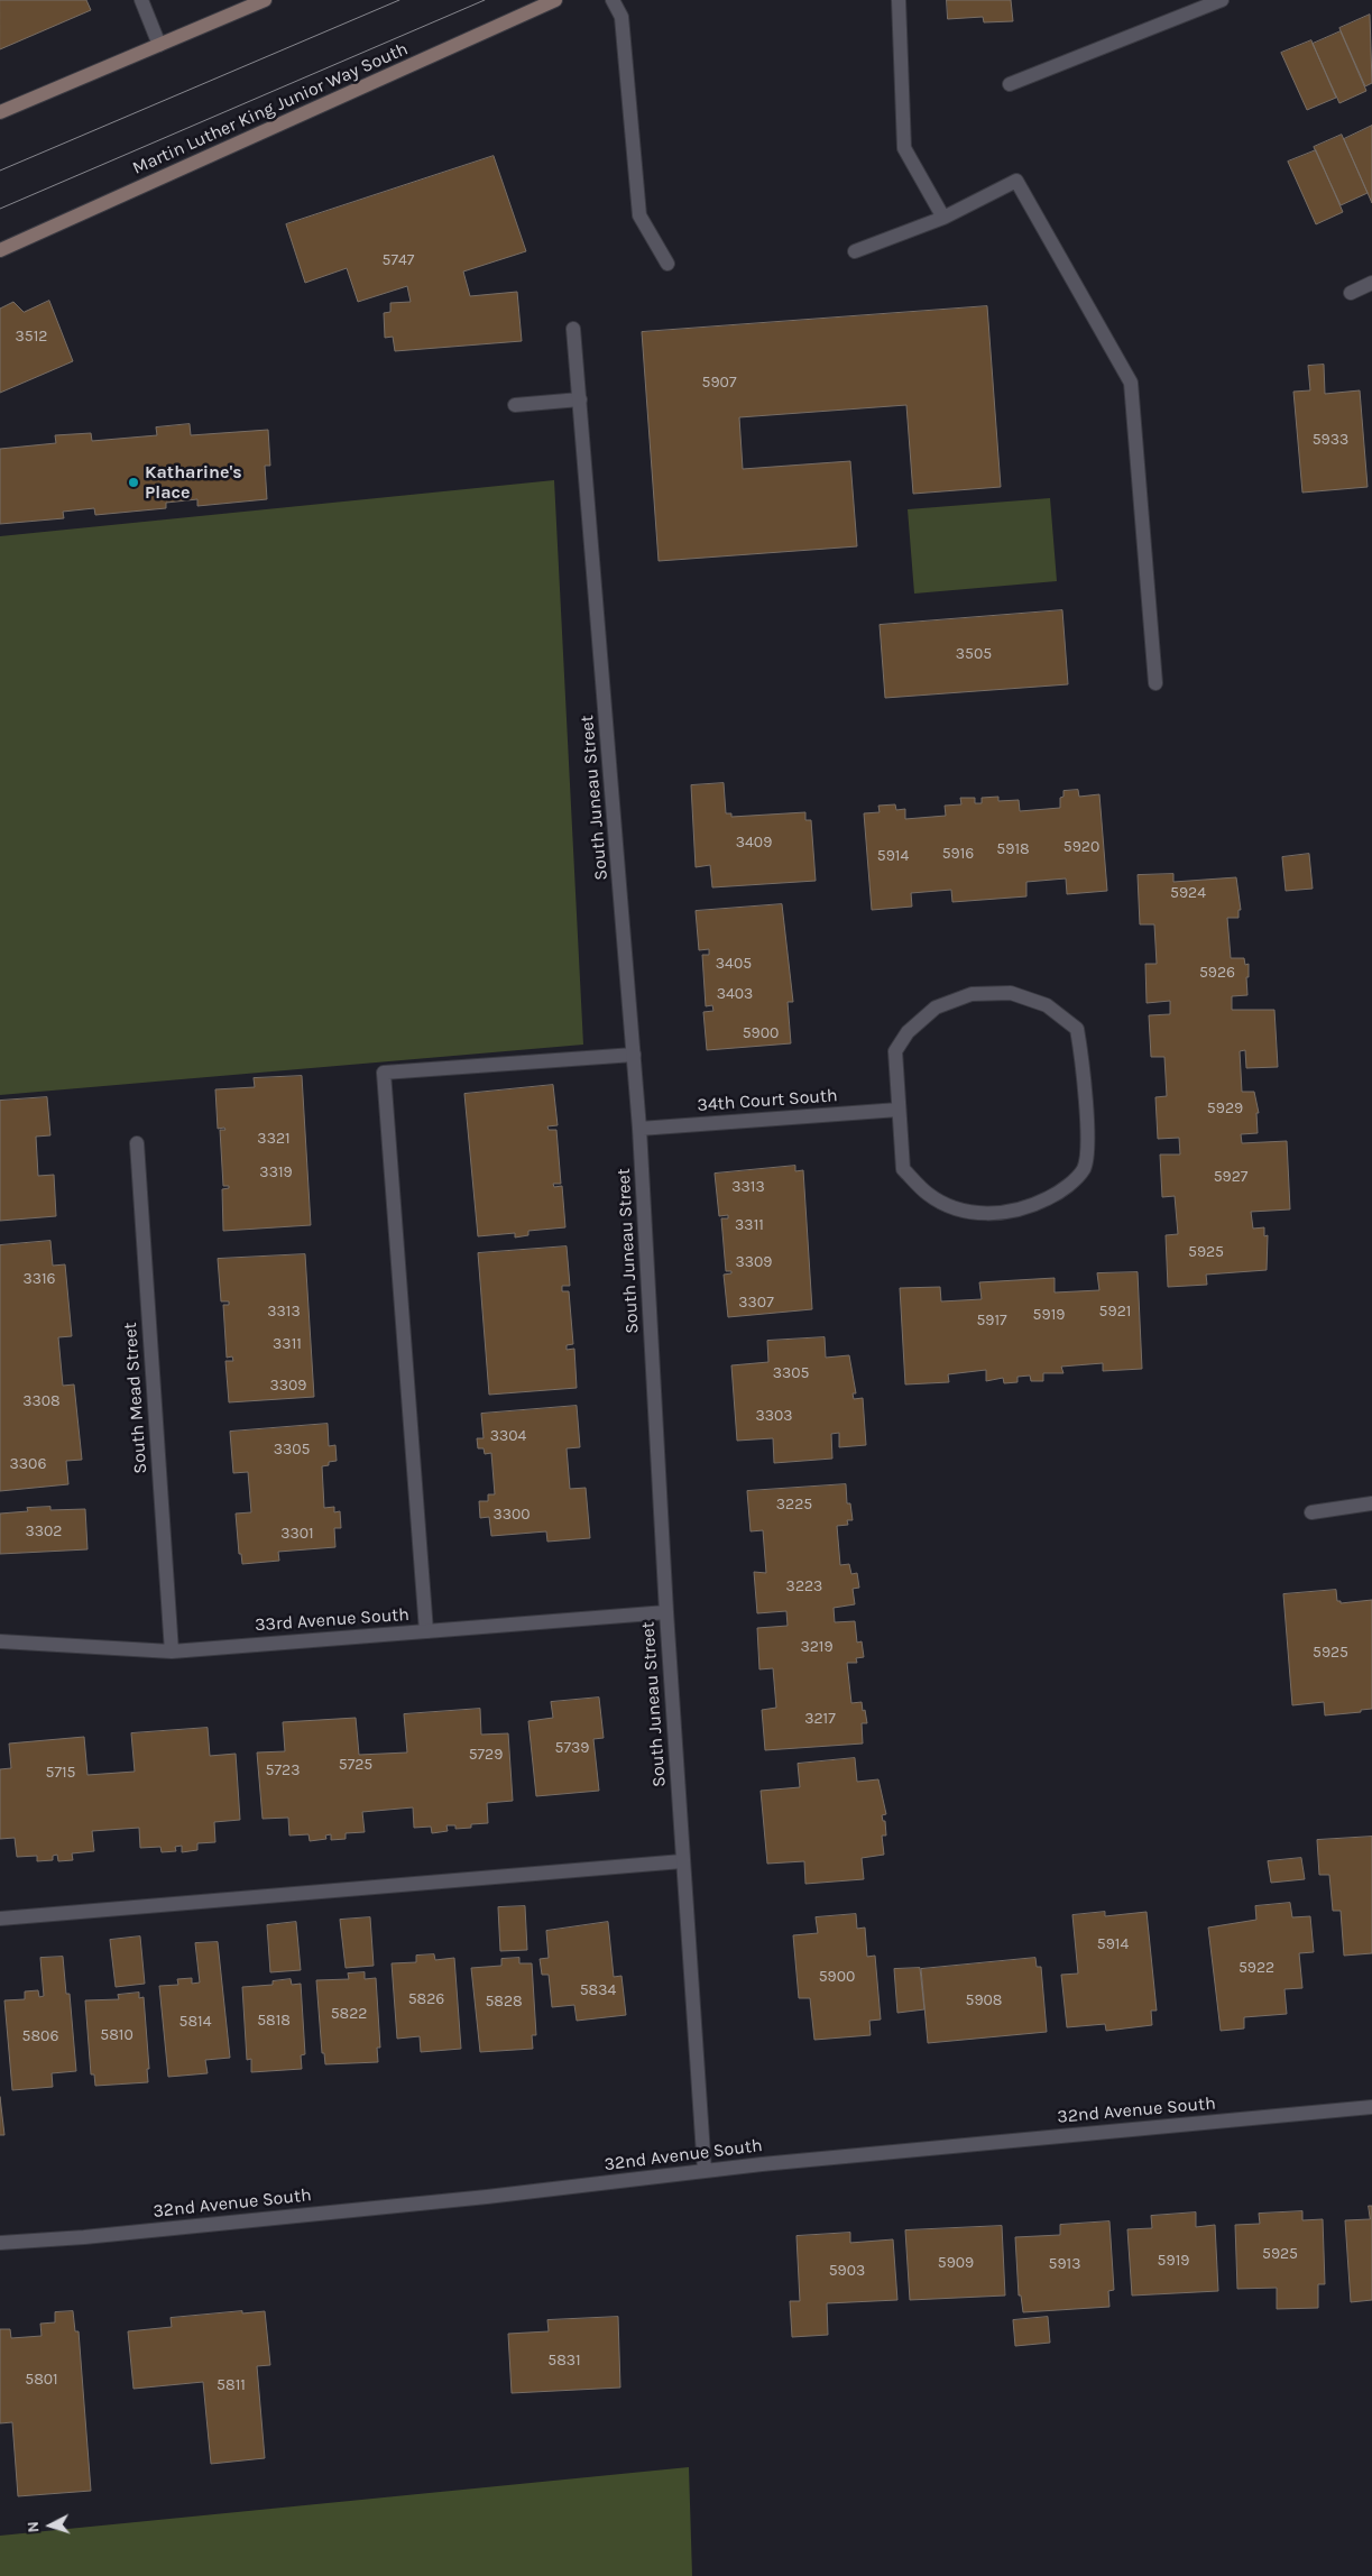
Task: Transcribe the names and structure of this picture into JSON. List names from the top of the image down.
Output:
{
  "streets": {
    "main road": ["Martin Luther King Junior Way South"],
    "street": [
      "South Juneau Street",
      "34th Court South",
      "South Mead Street",
      "33rd Avenue South",
      "32nd Avenue South"
    ]
  },
  "crossings": [
    ["South Juneau Street", "34th Court South"],
    ["South Juneau Street", "33rd Avenue South"],
    ["South Juneau Street", "32nd Avenue South"],
    ["South Mead Street", "33rd Avenue South"]
  ],
  "places": ["Katharine's Place"],
  "house_numbers": [
    "5747",
    "3512",
    "5907",
    "5933",
    "3505",
    "3409",
    "5920",
    "5918",
    "5916",
    "5914",
    "5924",
    "3405",
    "5926",
    "3403",
    "5900",
    "5929",
    "3321",
    "3319",
    "5927",
    "3313",
    "3311",
    "5925",
    "3309",
    "3316",
    "3307",
    "3313",
    "5921",
    "5919",
    "5917",
    "3311",
    "3305",
    "3309",
    "3308",
    "3303",
    "3304",
    "3305",
    "3306",
    "3225",
    "3300",
    "3302",
    "3301",
    "3223",
    "3219",
    "5925",
    "3217",
    "5739",
    "5729",
    "5725",
    "5723",
    "5715",
    "5914",
    "5922",
    "5900",
    "5834",
    "5826",
    "5908",
    "5828",
    "5822",
    "5818",
    "5814",
    "5810",
    "5806",
    "5925",
    "5919",
    "5909",
    "5913",
    "5903",
    "5831",
    "5801",
    "5811"
  ],
  "north": "left"
}
